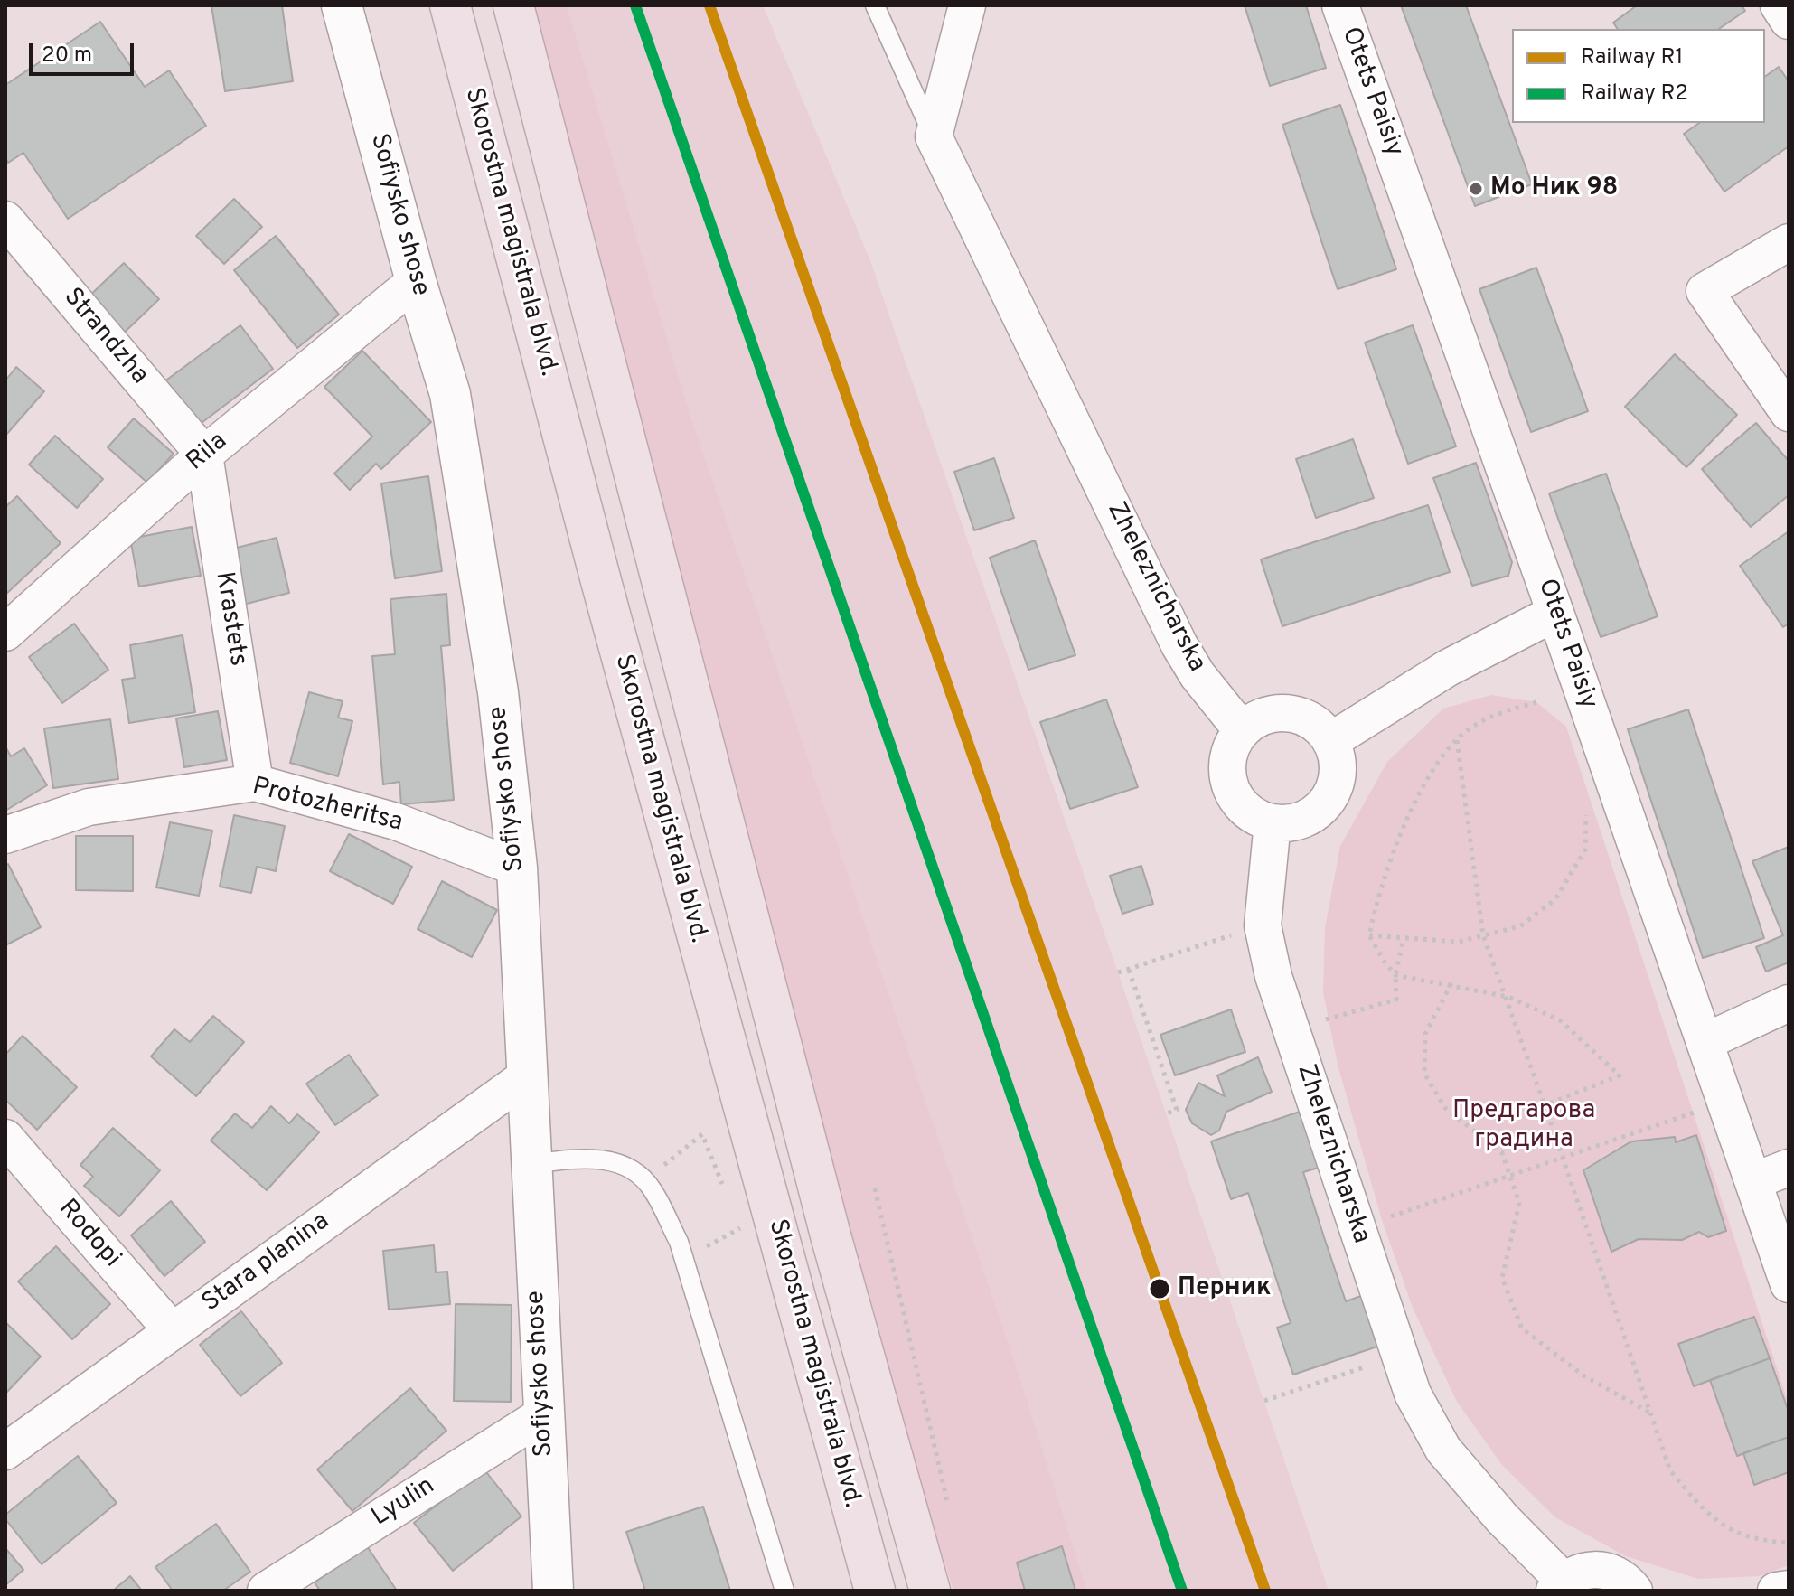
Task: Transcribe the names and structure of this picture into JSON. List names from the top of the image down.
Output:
{
  "streets": {
    "highway": ["Skorostna magistrala blvd."],
    "main road": ["Sofiysko shose"],
    "street": [
      "Otets Paisiy",
      "Strandzha",
      "Rila",
      "Zheleznicharska",
      "Krastets",
      "Protozheritsa",
      "Rodopi",
      "Stara planina",
      "Lyulin"
    ]
  },
  "crossings": [
    ["Sofiysko shose", "Rila"],
    ["Sofiysko shose", "Protozheritsa"],
    ["Sofiysko shose", "Stara planina"],
    ["Sofiysko shose", "Lyulin"],
    ["Strandzha", "Rila"],
    ["Strandzha", "Krastets"],
    ["Rila", "Krastets"],
    ["Krastets", "Protozheritsa"],
    ["Rodopi", "Stara planina"]
  ],
  "parks": ["Предгарова градина"],
  "places": ["Мо Ник 98", "Перник"],
  "lines": ["rail line R1", "rail line R2"],
  "legend": ["Railway R1", "Railway R2"],
  "scale_bar": "20 m"
}
